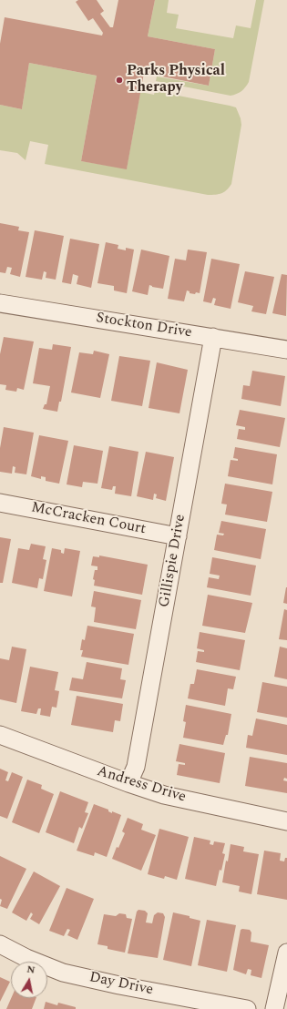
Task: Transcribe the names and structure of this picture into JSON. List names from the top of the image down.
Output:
{
  "streets": {
    "street": [
      "Stockton Drive",
      "McCracken Court",
      "Gillispie Drive",
      "Andress Drive",
      "Day Drive"
    ]
  },
  "crossings": [
    ["Stockton Drive", "Gillispie Drive"],
    ["McCracken Court", "Gillispie Drive"],
    ["Gillispie Drive", "Andress Drive"]
  ],
  "places": ["Parks Physical Therapy"],
  "north": "top"
}
